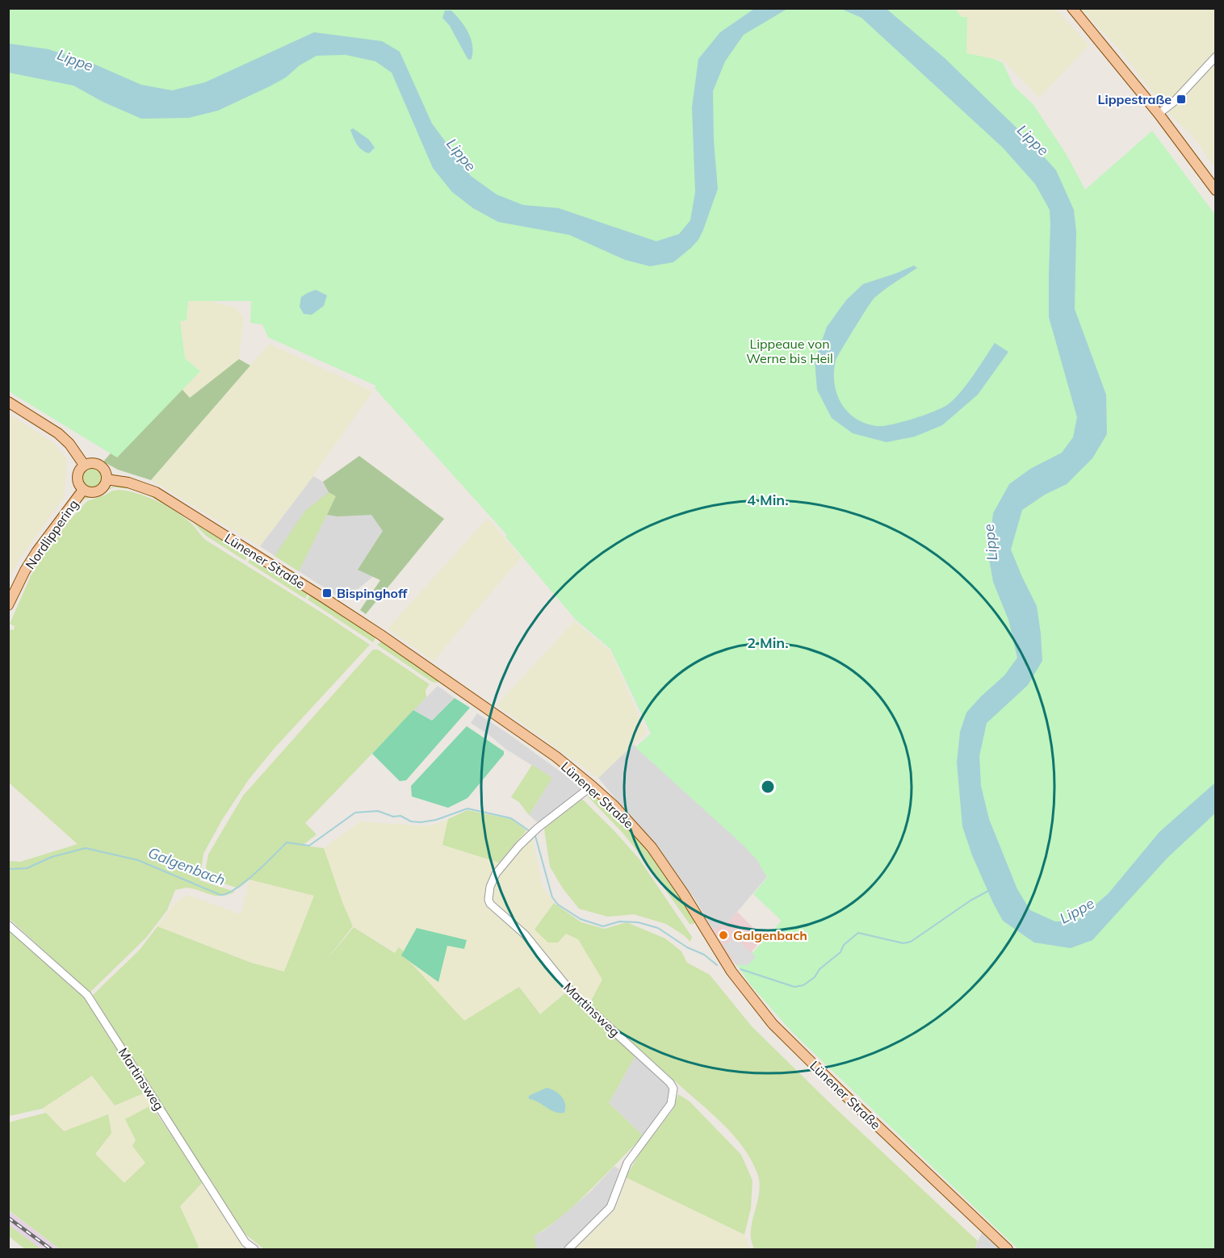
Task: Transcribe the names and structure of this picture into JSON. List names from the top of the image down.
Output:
{
  "streets": {
    "main road": ["Nordlippering", "Lünener Straße"],
    "street": ["Martinsweg"]
  },
  "crossings": [
    ["Nordlippering", "Lünener Straße"],
    ["Lünener Straße", "Martinsweg"]
  ],
  "water": ["Lippe", "Galgenbach"],
  "parks": ["Lippeaue von Werne bis Heil"],
  "places": {
    "transit": ["Lippestraße", "Bispinghoff"],
    "other": ["Galgenbach"]
  },
  "rings": ["4 Min.", "2 Min."]
}
